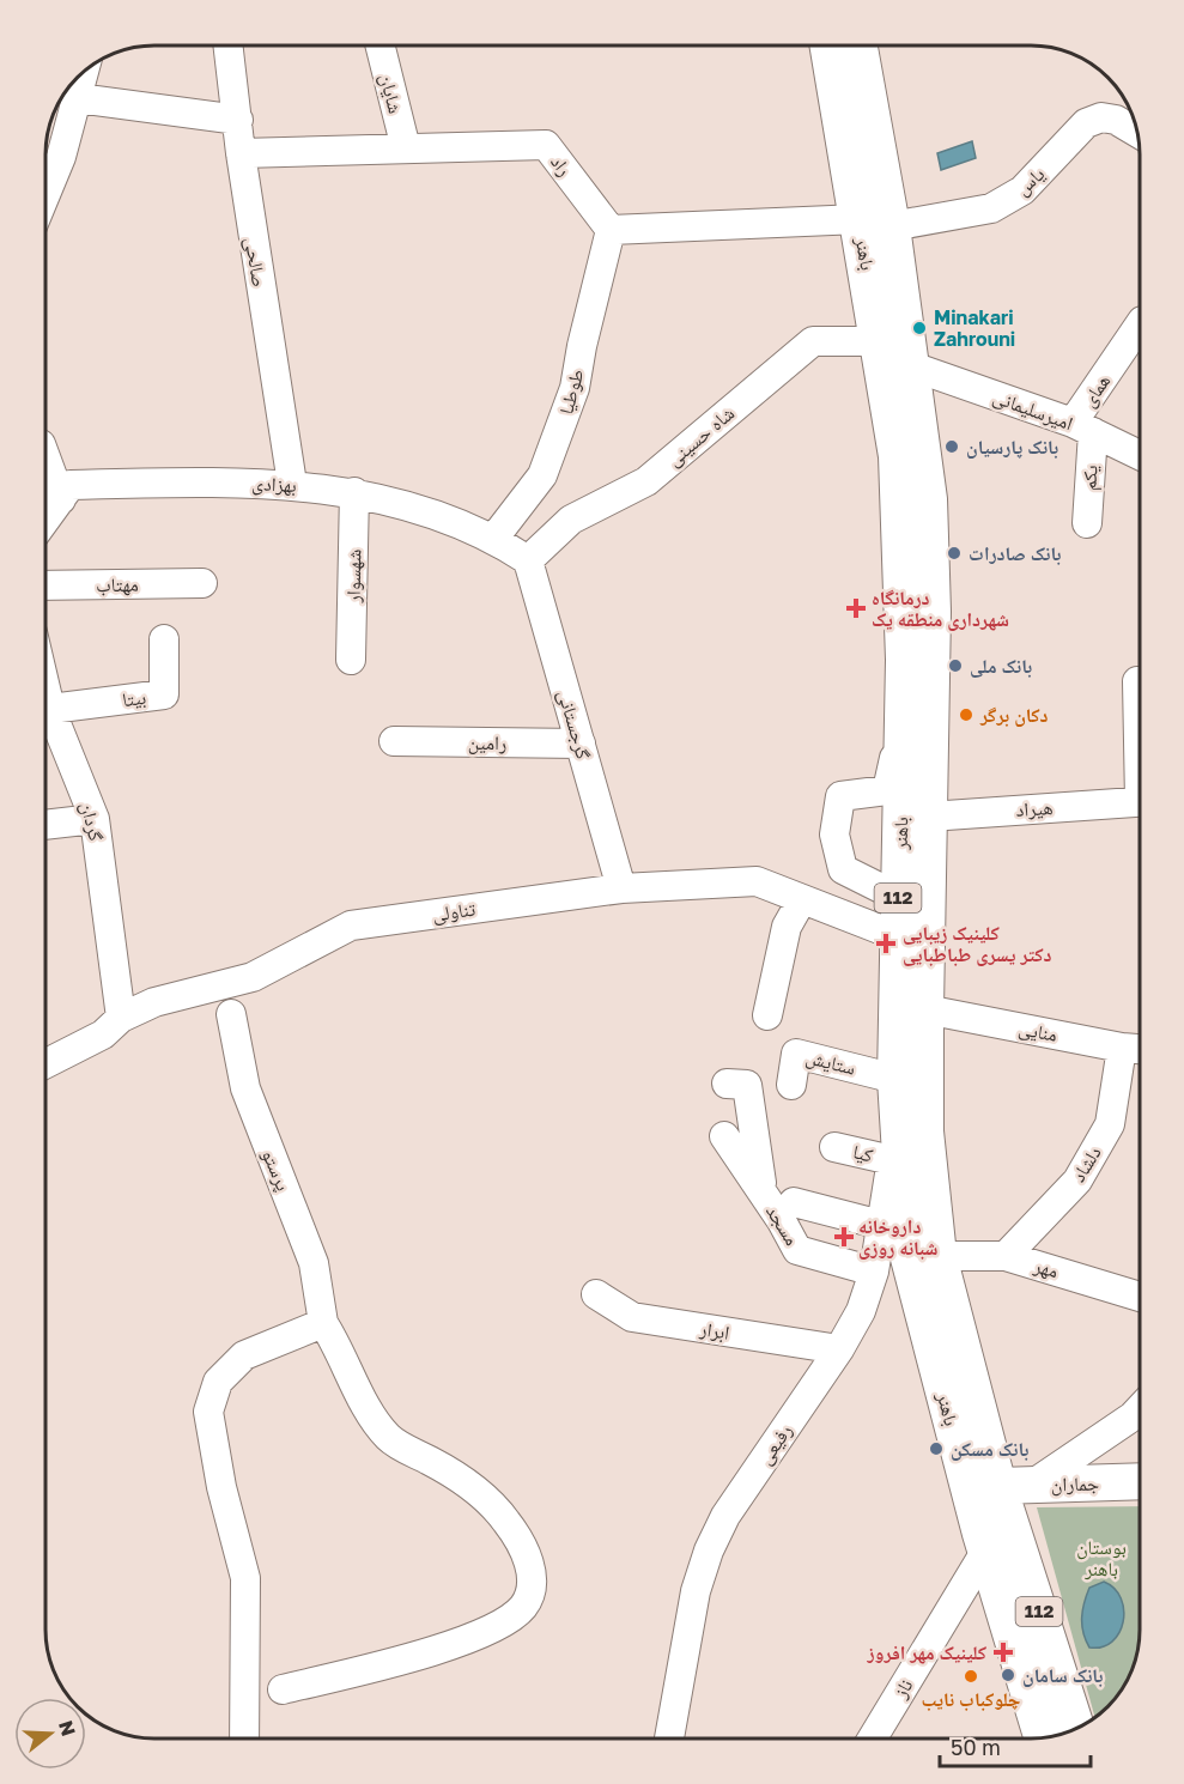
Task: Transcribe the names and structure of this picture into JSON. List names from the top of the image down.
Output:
{
  "streets": {
    "main road": ["باهنر", "112", "جماران"],
    "street": [
      "شایان",
      "راد",
      "یاس",
      "صالحی",
      "همای",
      "طوطیا",
      "امیرسلیمانی",
      "شاه حسینی",
      "یکم",
      "بهزادی",
      "شهسوار",
      "مهتاب",
      "بیتا",
      "گرجستانی",
      "رامین",
      "هیراد",
      "گردان",
      "تناولی",
      "منایی",
      "ستایش",
      "کیا",
      "دلشاد",
      "پرستو",
      "مسجد",
      "مهر",
      "ابرار",
      "رفیعی",
      "ناز"
    ]
  },
  "crossings": [
    ["شایان", "راد"],
    ["راد", "صالحی"],
    ["راد", "طوطیا"],
    ["یاس", "باهنر"],
    ["باهنر", "امیرسلیمانی"],
    ["باهنر", "شاه حسینی"],
    ["باهنر", "هیراد"],
    ["باهنر", "تناولی"],
    ["باهنر", "منایی"],
    ["باهنر", "ستایش"],
    ["باهنر", "کیا"],
    ["باهنر", "مهر"],
    ["باهنر", "رفیعی"],
    ["باهنر", "جماران"],
    ["باهنر", "ناز"],
    ["صالحی", "بهزادی"],
    ["همای", "امیرسلیمانی"],
    ["همای", "یکم"],
    ["طوطیا", "بهزادی"],
    ["امیرسلیمانی", "یکم"],
    ["شاه حسینی", "بهزادی"],
    ["شاه حسینی", "گرجستانی"],
    ["بهزادی", "شهسوار"],
    ["بهزادی", "گرجستانی"],
    ["بیتا", "گردان"],
    ["گرجستانی", "رامین"],
    ["گرجستانی", "تناولی"],
    ["گردان", "تناولی"],
    ["منایی", "دلشاد"],
    ["کیا", "رفیعی"],
    ["دلشاد", "مهر"],
    ["مسجد", "رفیعی"],
    ["ابرار", "رفیعی"]
  ],
  "parks": ["بوستان باهنر"],
  "places": {
    "other": [
      "Minakari Zahrouni",
      "بانک پارسیان",
      "بانک صادرات",
      "بانک ملی",
      "دکان برگر",
      "بانک مسکن",
      "بانک سامان",
      "چلوکباب نایب"
    ],
    "health": [
      "درمانگاه شهرداری منطقه یک",
      "کلینیک زیبایی دکتر یسری طباطبایی",
      "داروخانه شبانه روزی",
      "کلینیک مهر افروز"
    ]
  },
  "scale_bar": "50 m",
  "north": "right"
}
